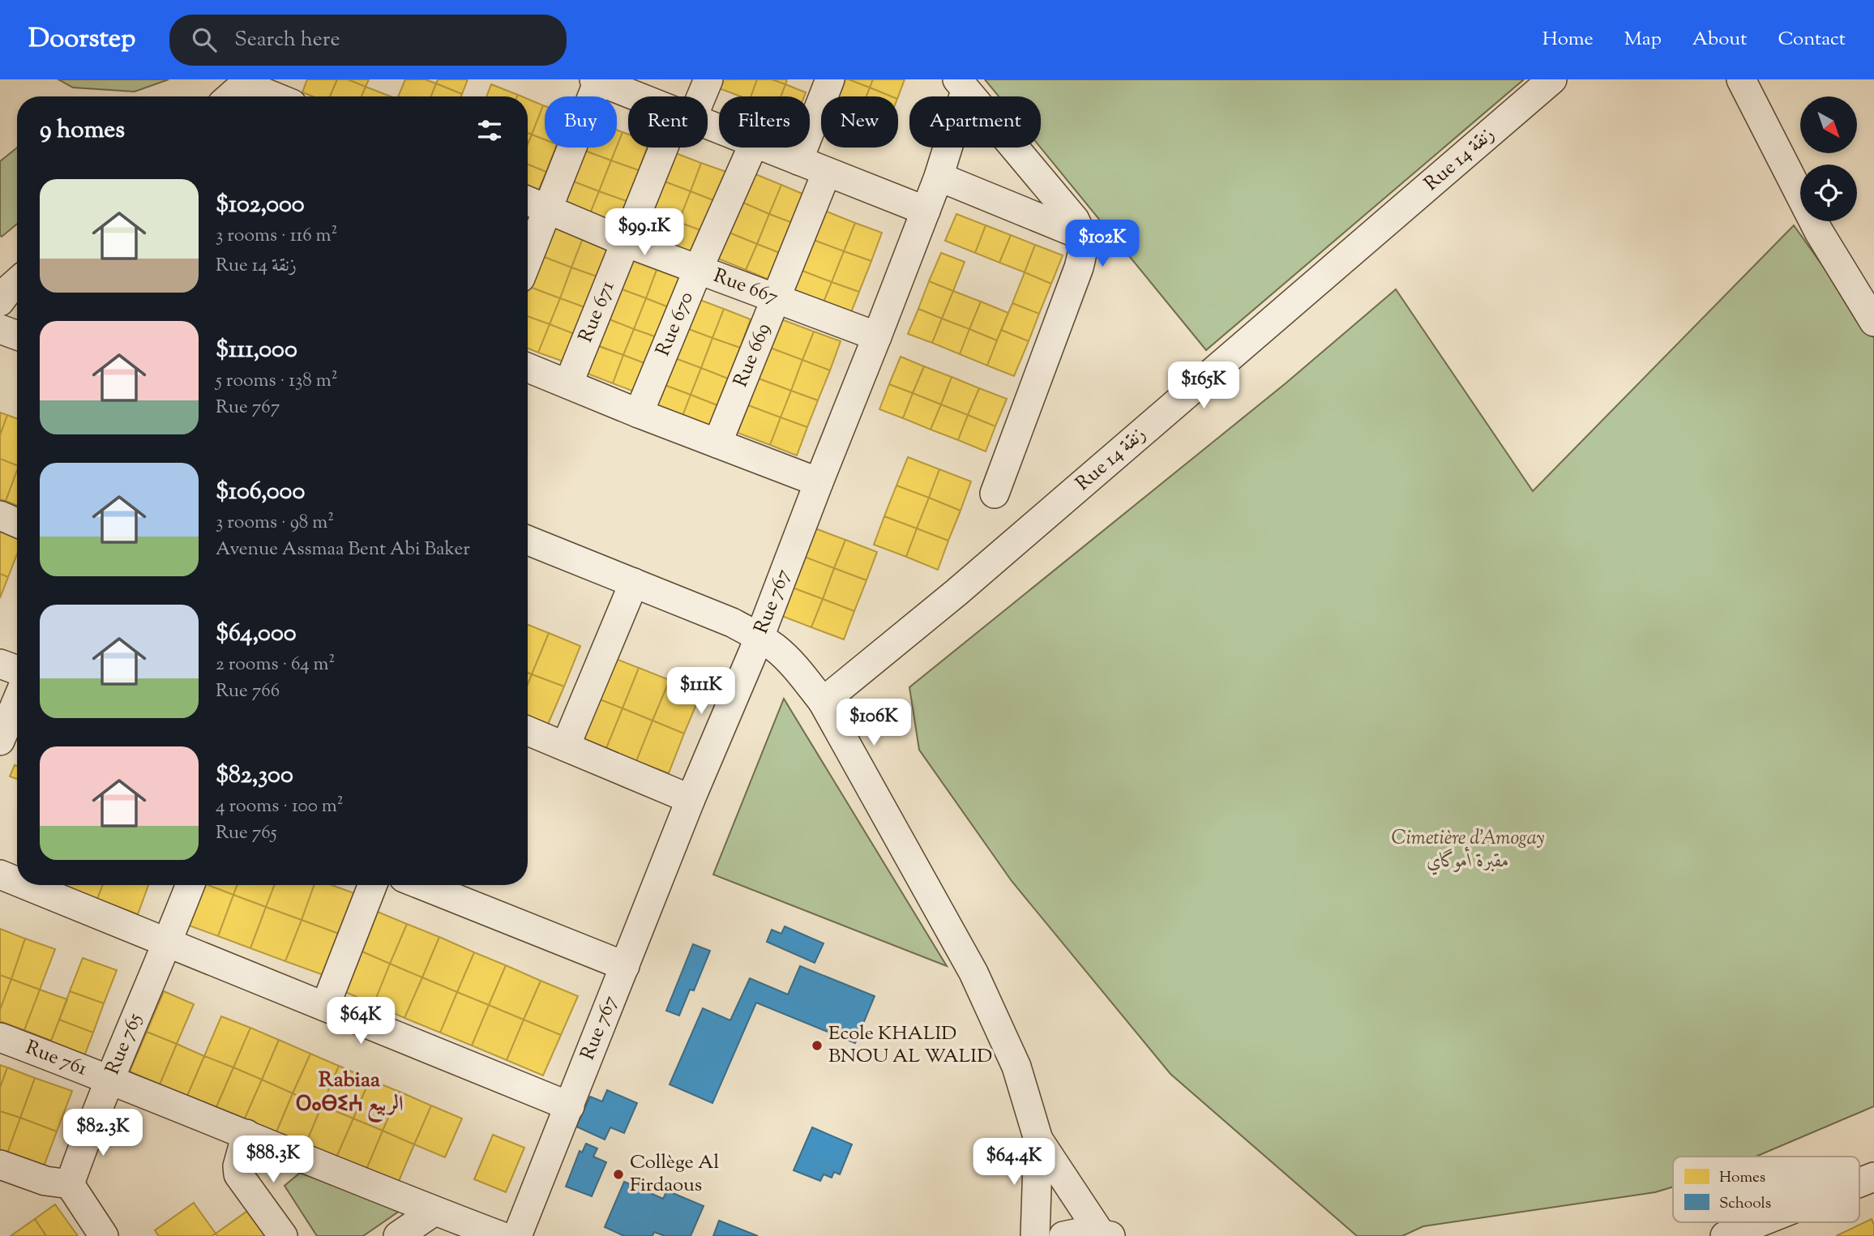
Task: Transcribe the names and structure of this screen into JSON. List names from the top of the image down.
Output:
{
  "streets": {
    "street": [
      "Rue 14 زنقة",
      "Rue 667",
      "Rue 671",
      "Rue 670",
      "Rue 669",
      "Rue 767",
      "Rue 765",
      "Rue 761"
    ]
  },
  "crossings": [
    ["Rue 667", "Rue 671"],
    ["Rue 667", "Rue 670"],
    ["Rue 667", "Rue 669"],
    ["Rue 667", "Rue 767"],
    ["Rue 765", "Rue 761"]
  ],
  "districts": ["Rabiaa ⵔⴰⴱⵉⵄ الربيع"],
  "parks": ["Cimetière d'Amogay مقبرة أموگاي"],
  "places": ["Ecole KHALID BNOU AL WALID", "Collège Al Firdaous"],
  "legend": ["Homes", "Schools"],
  "north": "bottom right",
  "page": {
    "header": "Doorstep",
    "search": "Search here",
    "nav": [
      "Home",
      "Map",
      "About",
      "Contact"
    ],
    "chip": [
      "Buy",
      "Rent",
      "Filters",
      "New",
      "Apartment"
    ],
    "heading": "9 homes",
    "list": [
      {
        "name": "$102,000",
        "note": "3 rooms · 116 m² · Rue 14 زنقة"
      },
      {
        "name": "$111,000",
        "note": "5 rooms · 138 m² · Rue 767"
      },
      {
        "name": "$106,000",
        "note": "3 rooms · 98 m² · Avenue Assmaa Bent Abi Baker"
      },
      {
        "name": "$64,000",
        "note": "2 rooms · 64 m² · Rue 766"
      },
      {
        "name": "$82,300",
        "note": "4 rooms · 100 m² · Rue 765"
      }
    ],
    "price": [
      "$99.1K",
      "$102K",
      "$165K",
      "$111K",
      "$106K",
      "$64K",
      "$82.3K",
      "$88.3K",
      "$64.4K"
    ]
  }
}
